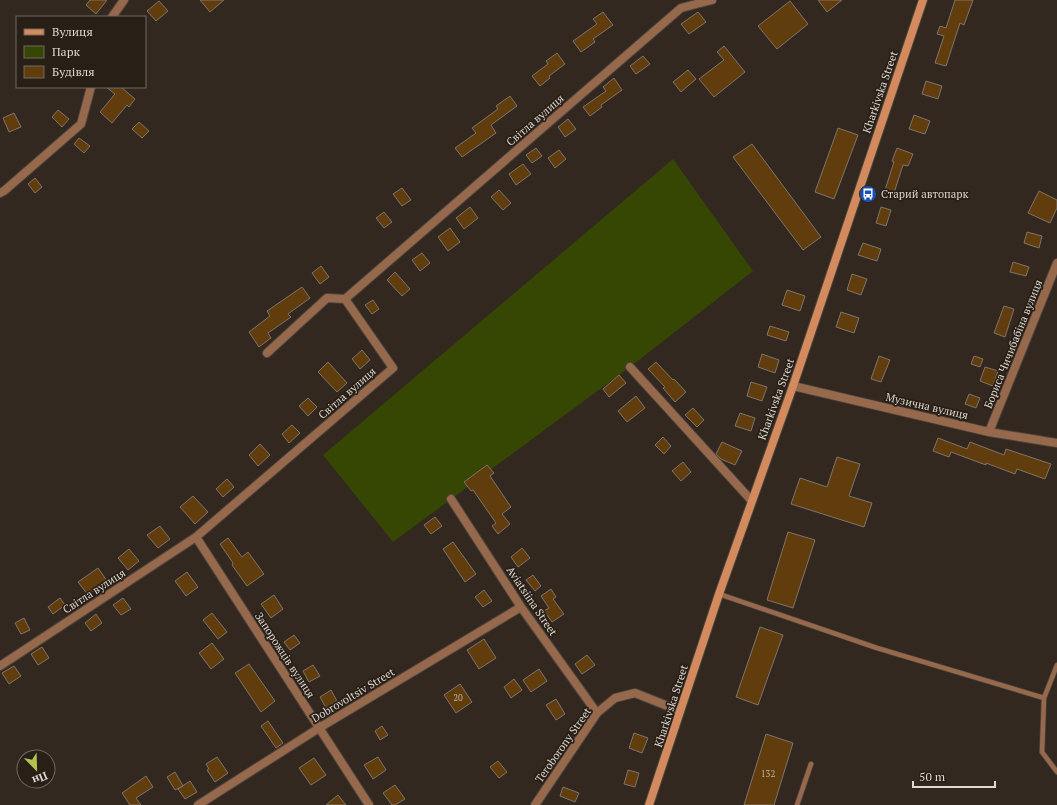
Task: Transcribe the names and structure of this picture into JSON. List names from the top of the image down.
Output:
{
  "streets": {
    "street": [
      "Kharkivska Street",
      "Світла вулиця",
      "Бориса Чичибабіна вулиця",
      "Музична вулиця",
      "Aviatsiina Street",
      "Запорожців вулиця",
      "Dobrovoltsiv Street",
      "Teroborony Street"
    ]
  },
  "crossings": [
    ["Kharkivska Street", "Музична вулиця"],
    ["Kharkivska Street", "Teroborony Street"],
    ["Світла вулиця", "Запорожців вулиця"],
    ["Бориса Чичибабіна вулиця", "Музична вулиця"],
    ["Aviatsiina Street", "Dobrovoltsiv Street"],
    ["Aviatsiina Street", "Teroborony Street"],
    ["Запорожців вулиця", "Dobrovoltsiv Street"]
  ],
  "places": {
    "bus stop": ["Старий автопарк"]
  },
  "house_numbers": ["20", "132"],
  "legend": ["Вулиця", "Парк", "Будівля"],
  "scale_bar": "50 m",
  "north": "bottom right"
}
